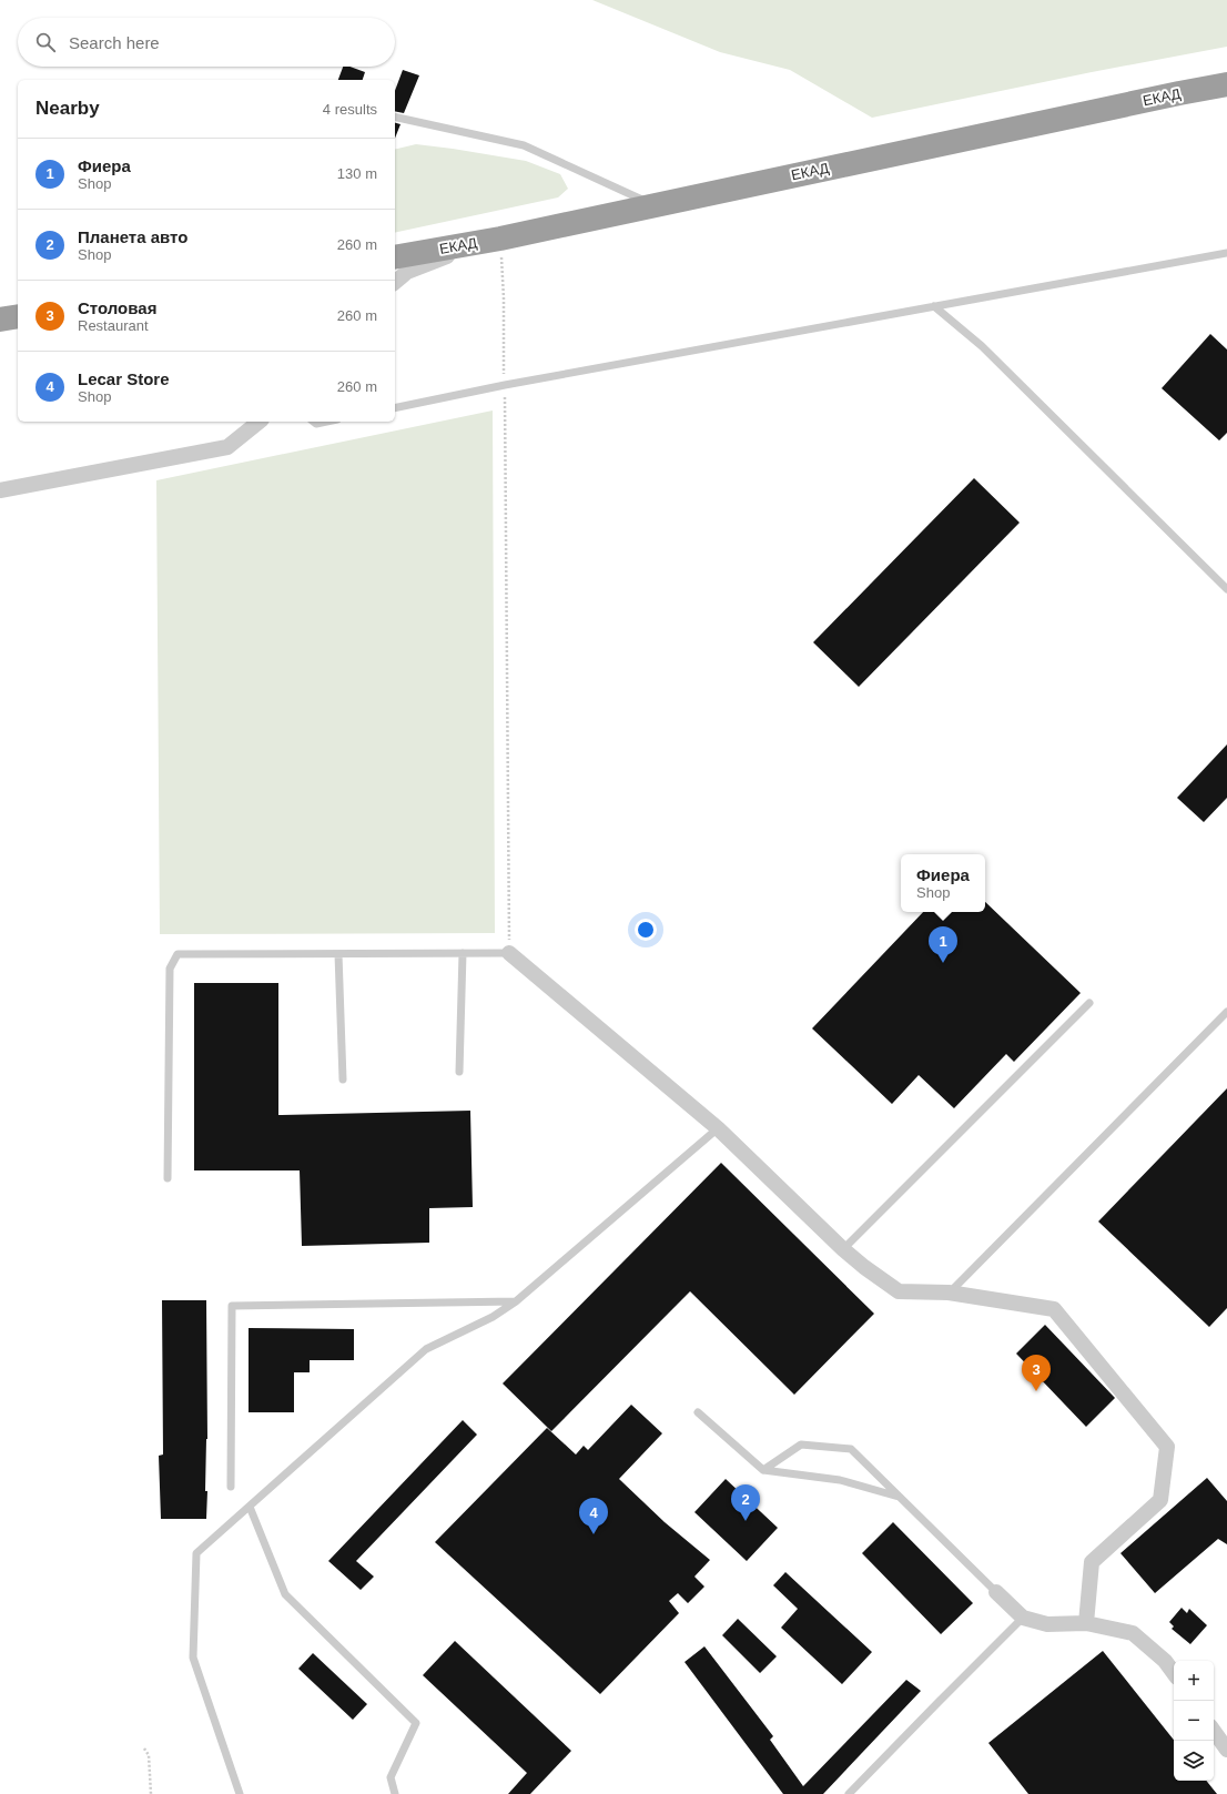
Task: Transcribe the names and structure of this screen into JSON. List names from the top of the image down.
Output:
{
  "streets": {
    "highway": ["ЕКАД"]
  },
  "page": {
    "search": "Search here",
    "heading": ["Nearby", "4 results"],
    "list": [
      {
        "mark": "1",
        "name": "Фиера",
        "note": "Shop",
        "value": "130 m"
      },
      {
        "mark": "2",
        "name": "Планета авто",
        "note": "Shop",
        "value": "260 m"
      },
      {
        "mark": "3",
        "name": "Столовая",
        "note": "Restaurant",
        "value": "260 m"
      },
      {
        "mark": "4",
        "name": "Lecar Store",
        "note": "Shop",
        "value": "260 m"
      }
    ],
    "popup": ["Фиера", "Shop"],
    "pins": [
      "1",
      "3",
      "2",
      "4"
    ],
    "map_buttons": ["+", "−"]
  }
}
